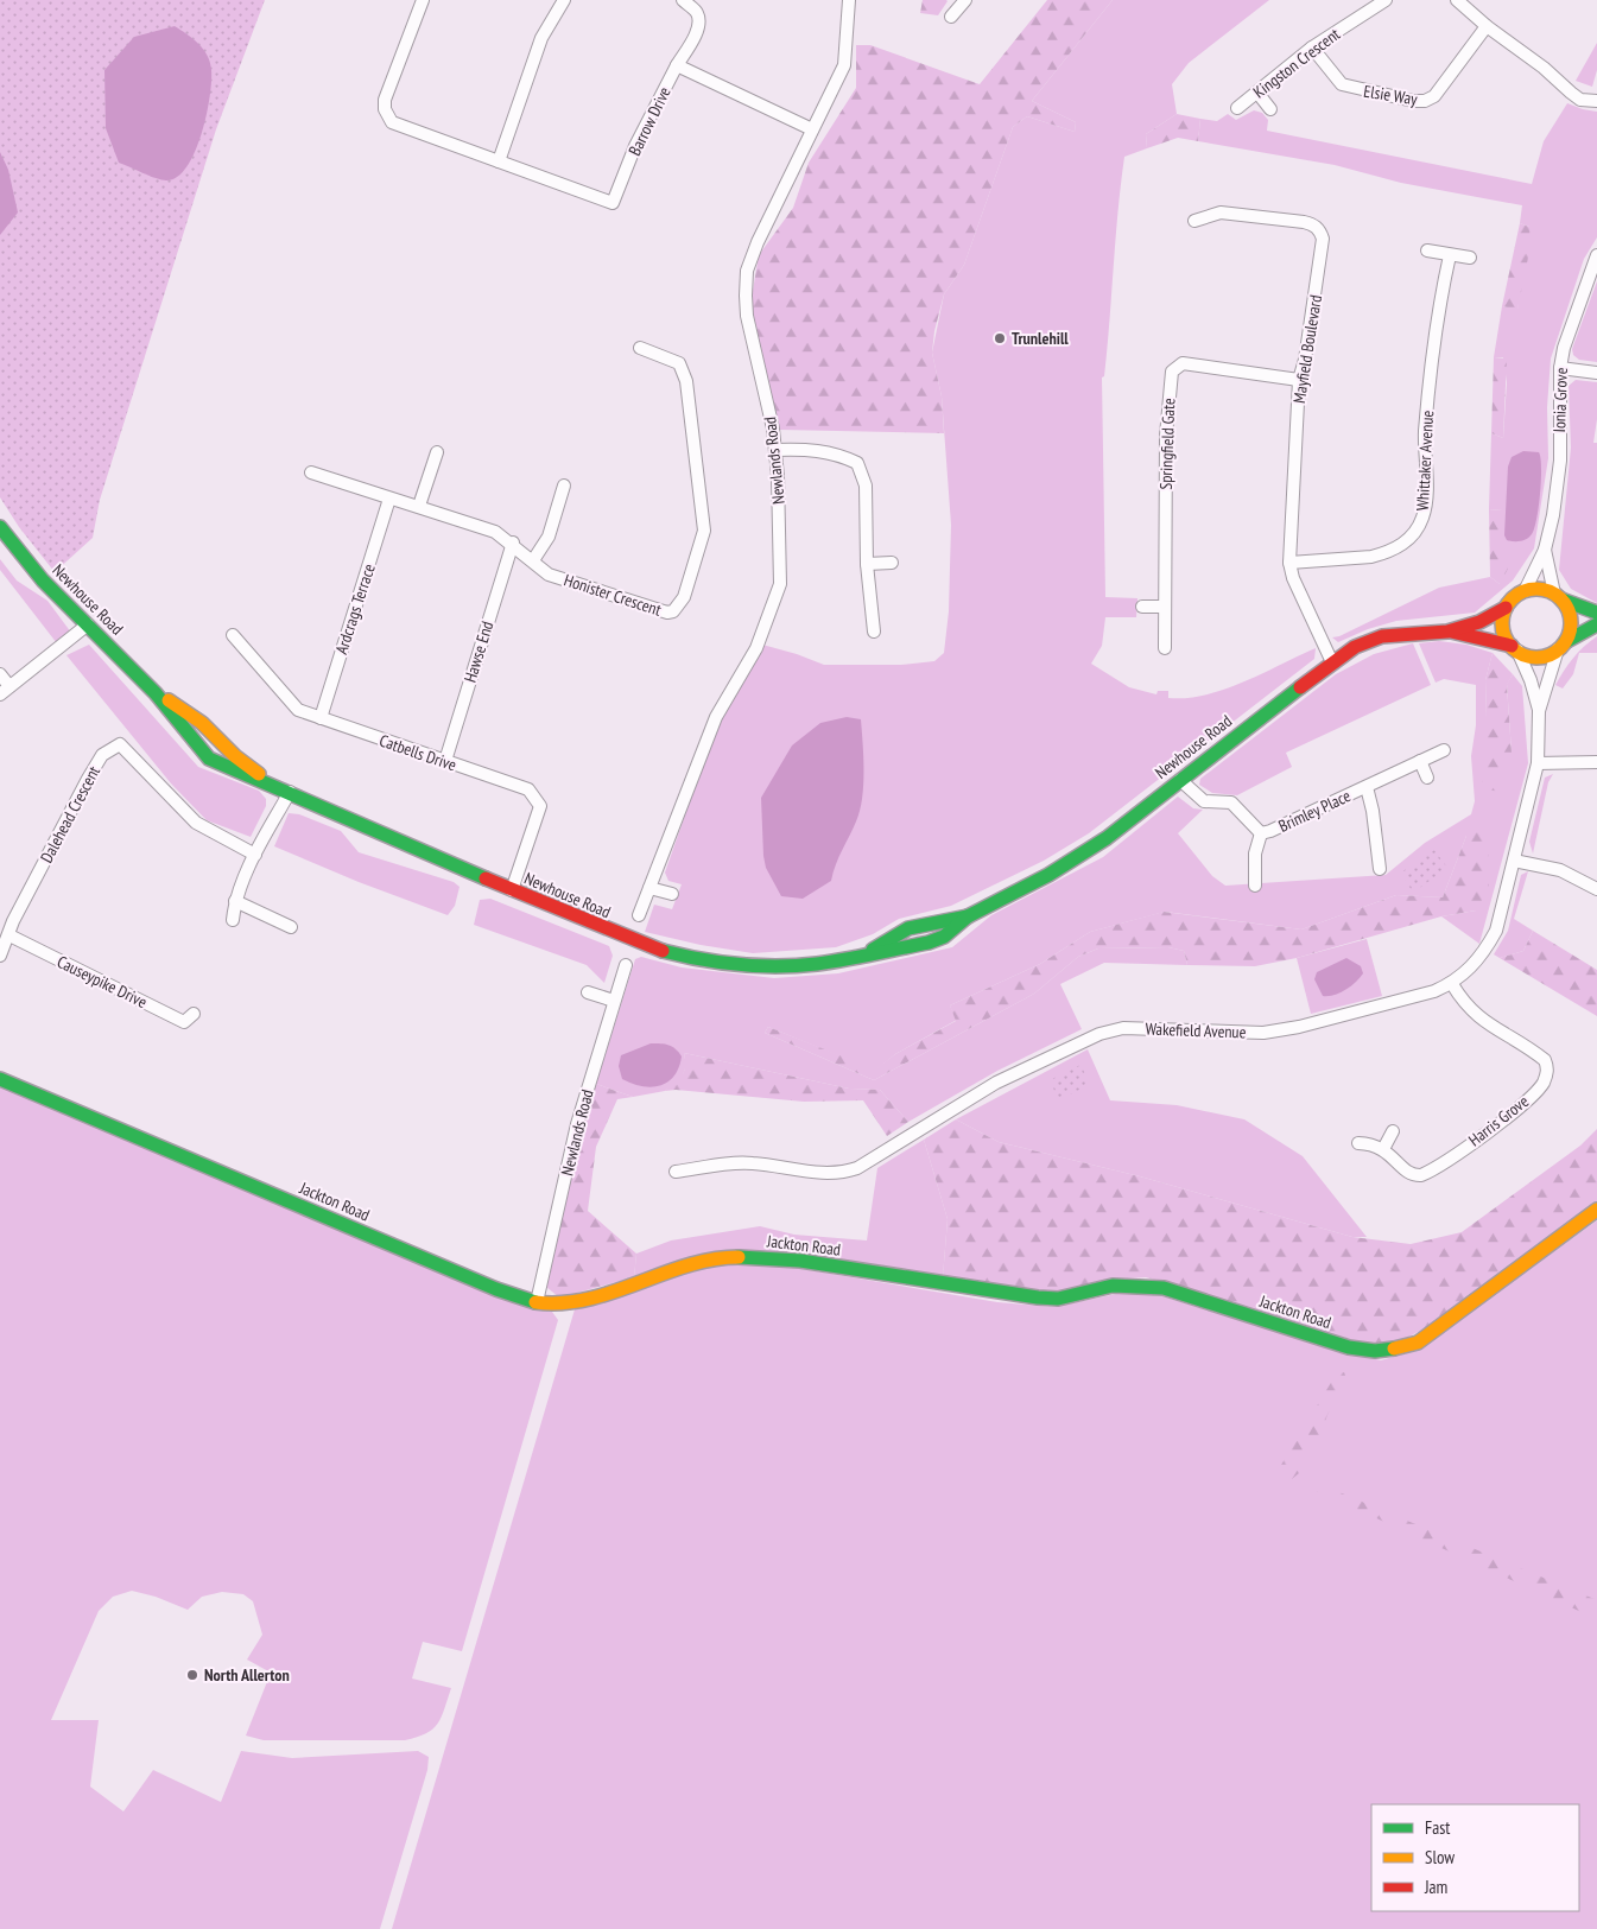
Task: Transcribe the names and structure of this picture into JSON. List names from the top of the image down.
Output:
{
  "streets": {
    "street": [
      "Kingston Crescent",
      "Elsie Way",
      "Barrow Drive",
      "Mayfield Boulevard",
      "Ionia Grove",
      "Springfield Gate",
      "Newlands Road",
      "Whittaker Avenue",
      "Honister Crescent",
      "Newhouse Road",
      "Ardcrags Terrace",
      "Hawse End",
      "Catbells Drive",
      "Brimley Place",
      "Dalehead Crescent",
      "Causeypike Drive",
      "Wakefield Avenue",
      "Harris Grove",
      "Jackton Road"
    ]
  },
  "crossings": [
    ["Kingston Crescent", "Elsie Way"],
    ["Mayfield Boulevard", "Springfield Gate"],
    ["Mayfield Boulevard", "Whittaker Avenue"],
    ["Mayfield Boulevard", "Newhouse Road"],
    ["Ionia Grove", "Newhouse Road"],
    ["Ionia Grove", "Wakefield Avenue"],
    ["Newlands Road", "Jackton Road"],
    ["Honister Crescent", "Ardcrags Terrace"],
    ["Honister Crescent", "Hawse End"],
    ["Newhouse Road", "Catbells Drive"],
    ["Newhouse Road", "Brimley Place"],
    ["Newhouse Road", "Wakefield Avenue"],
    ["Ardcrags Terrace", "Catbells Drive"],
    ["Hawse End", "Catbells Drive"],
    ["Dalehead Crescent", "Causeypike Drive"],
    ["Wakefield Avenue", "Harris Grove"]
  ],
  "places": ["Trunlehill", "North Allerton"],
  "legend": ["Fast", "Slow", "Jam"]
}
